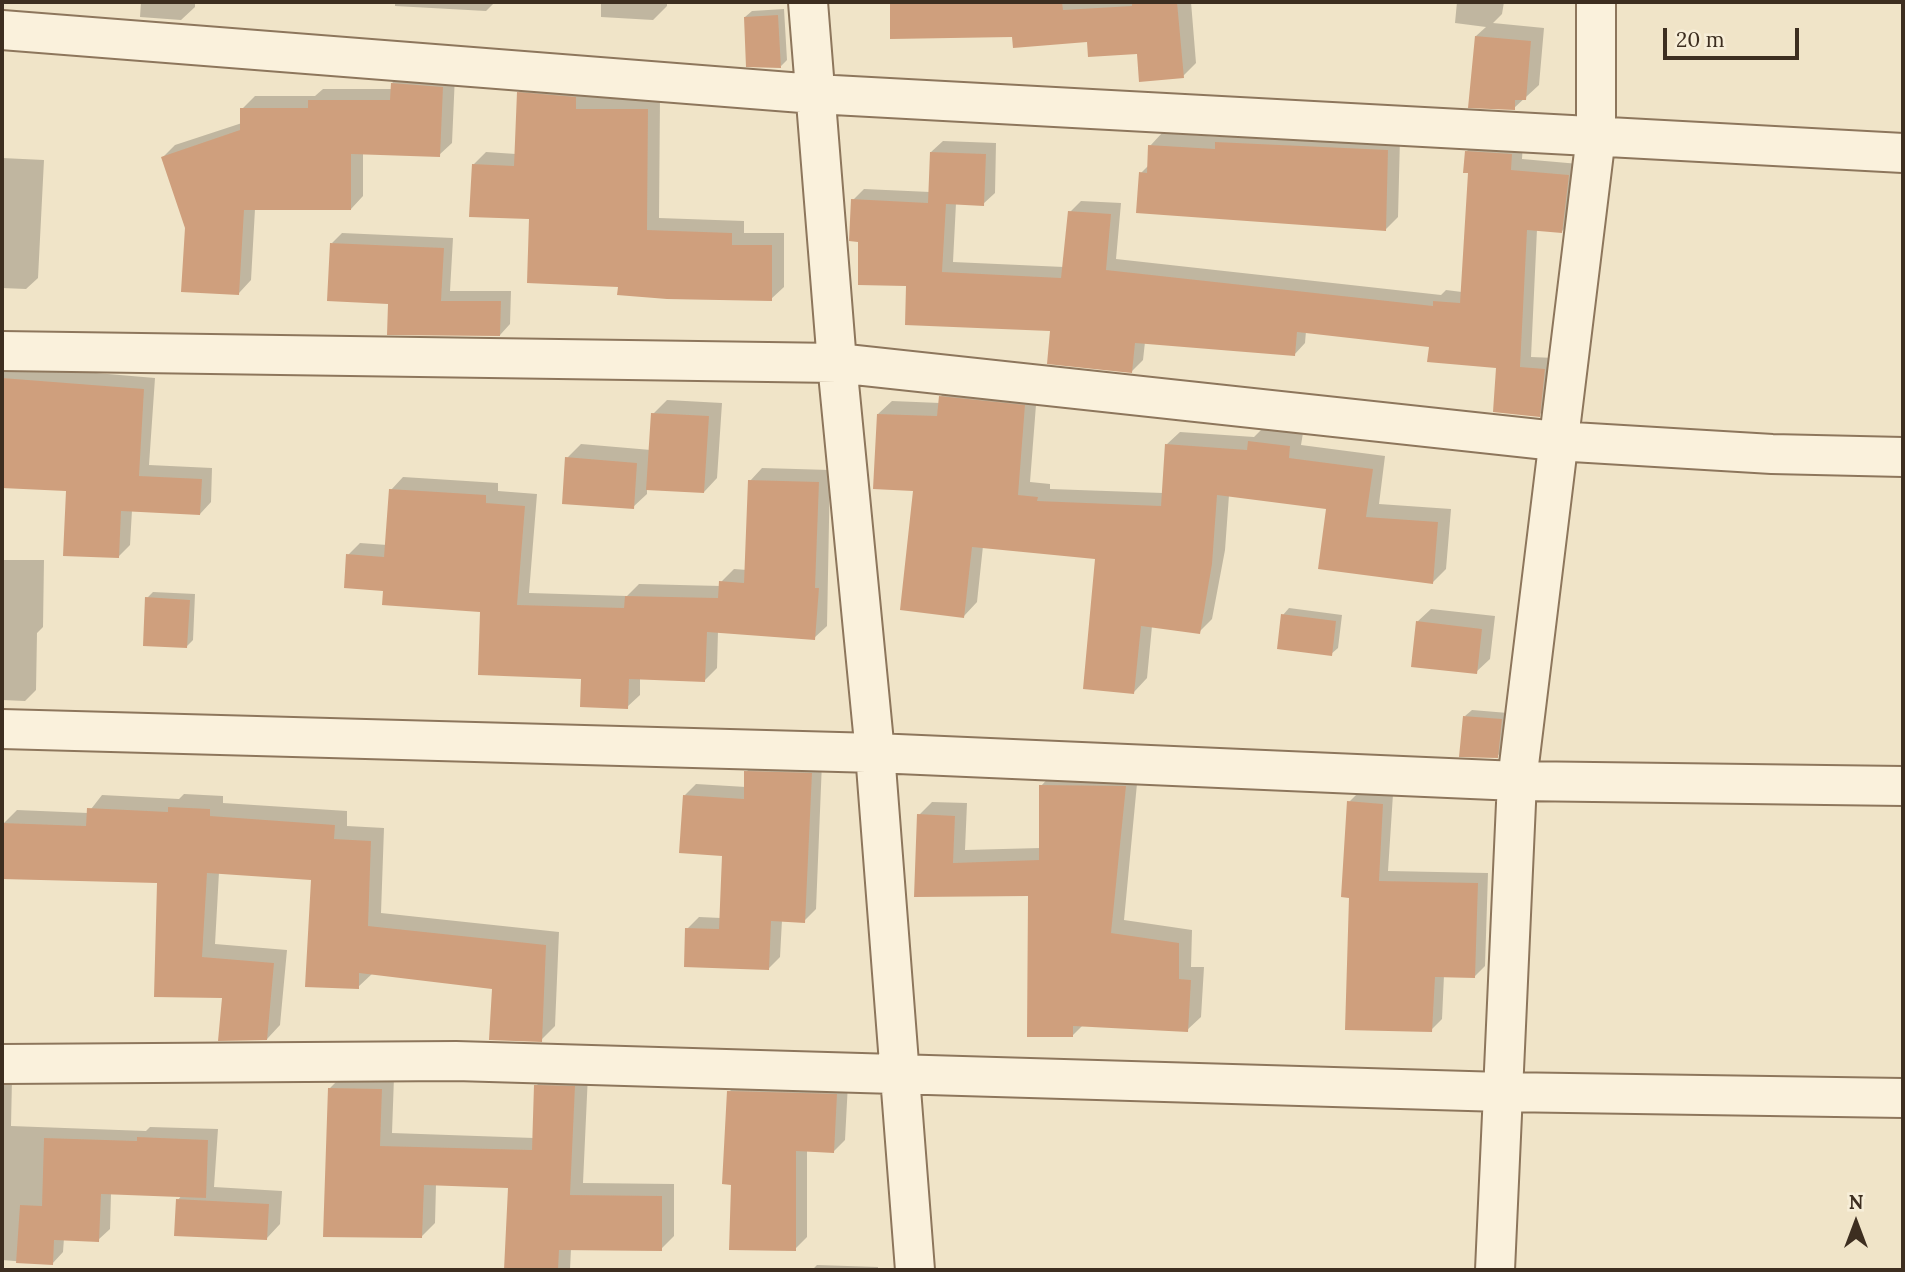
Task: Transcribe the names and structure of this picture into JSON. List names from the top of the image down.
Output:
{
  "scale_bar": "20 m",
  "north": "top"
}
